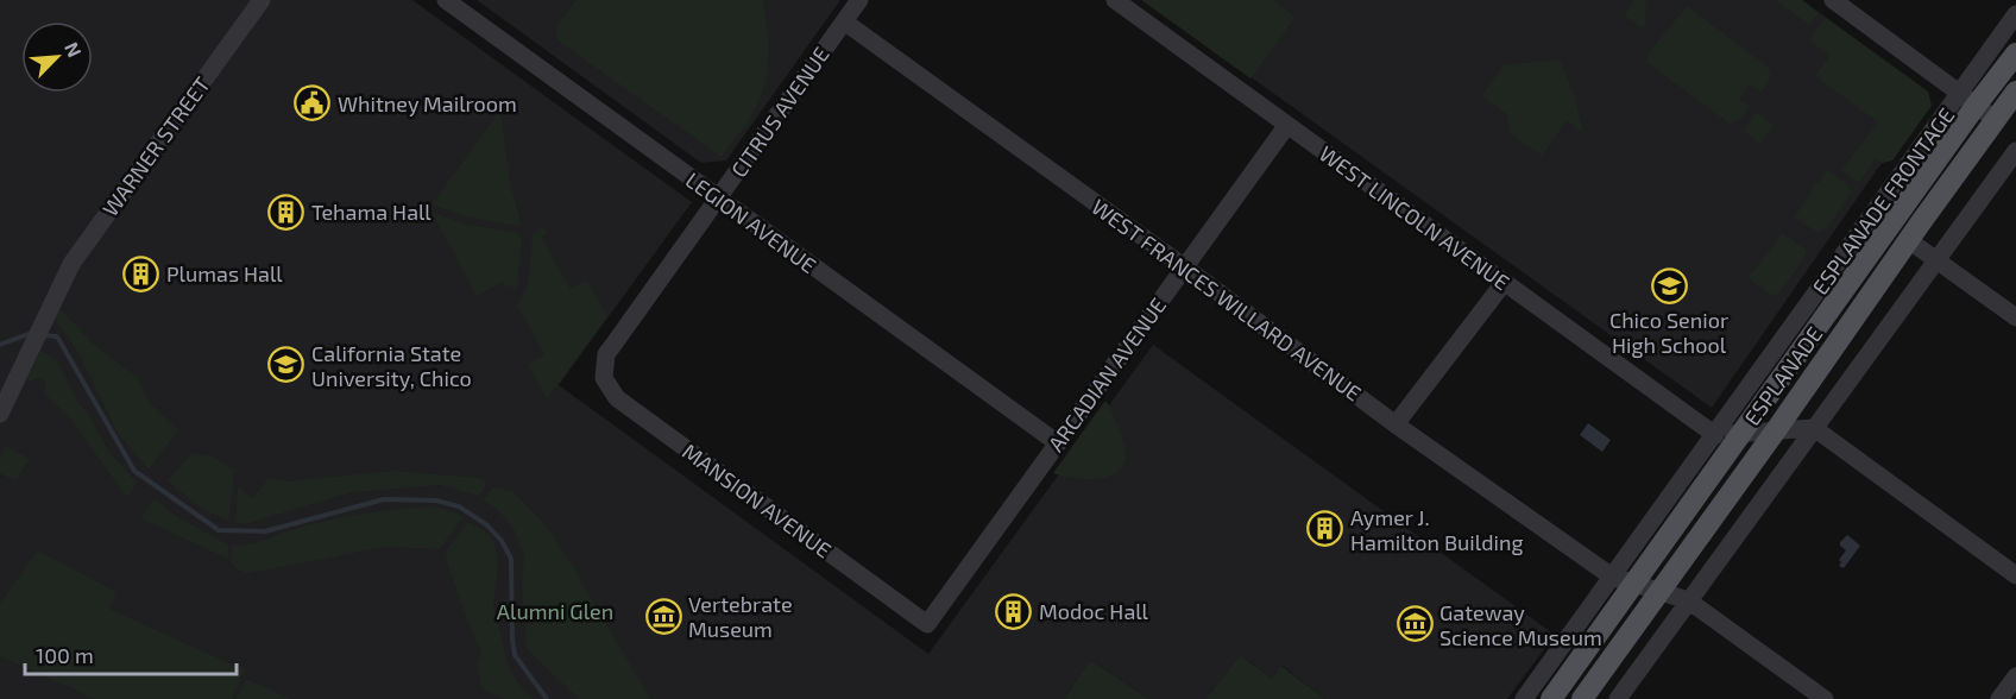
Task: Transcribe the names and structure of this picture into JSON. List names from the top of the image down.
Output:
{
  "streets": {
    "main road": ["ESPLANADE"],
    "street": [
      "CITRUS AVENUE",
      "WARNER STREET",
      "ESPLANADE FRONTAGE",
      "WEST LINCOLN AVENUE",
      "LEGION AVENUE",
      "WEST FRANCES WILLARD AVENUE",
      "ARCADIAN AVENUE",
      "MANSION AVENUE"
    ]
  },
  "crossings": [
    ["CITRUS AVENUE", "LEGION AVENUE"],
    ["CITRUS AVENUE", "WEST FRANCES WILLARD AVENUE"],
    ["CITRUS AVENUE", "MANSION AVENUE"],
    ["ESPLANADE FRONTAGE", "WEST LINCOLN AVENUE"],
    ["ESPLANADE FRONTAGE", "WEST FRANCES WILLARD AVENUE"],
    ["ESPLANADE FRONTAGE", "ESPLANADE"],
    ["WEST LINCOLN AVENUE", "ARCADIAN AVENUE"],
    ["LEGION AVENUE", "ARCADIAN AVENUE"],
    ["WEST FRANCES WILLARD AVENUE", "ARCADIAN AVENUE"],
    ["WEST FRANCES WILLARD AVENUE", "ESPLANADE"],
    ["ARCADIAN AVENUE", "MANSION AVENUE"]
  ],
  "parks": ["Alumni Glen"],
  "places": {
    "public building": ["Whitney Mailroom"],
    "building": [
      "Tehama Hall",
      "Plumas Hall",
      "Aymer J. Hamilton Building",
      "Modoc Hall"
    ],
    "school or university": ["Chico Senior High School", "California State University, Chico"],
    "museum": ["Vertebrate Museum", "Gateway Science Museum"]
  },
  "scale_bar": "100 m",
  "north": "top right"
}
